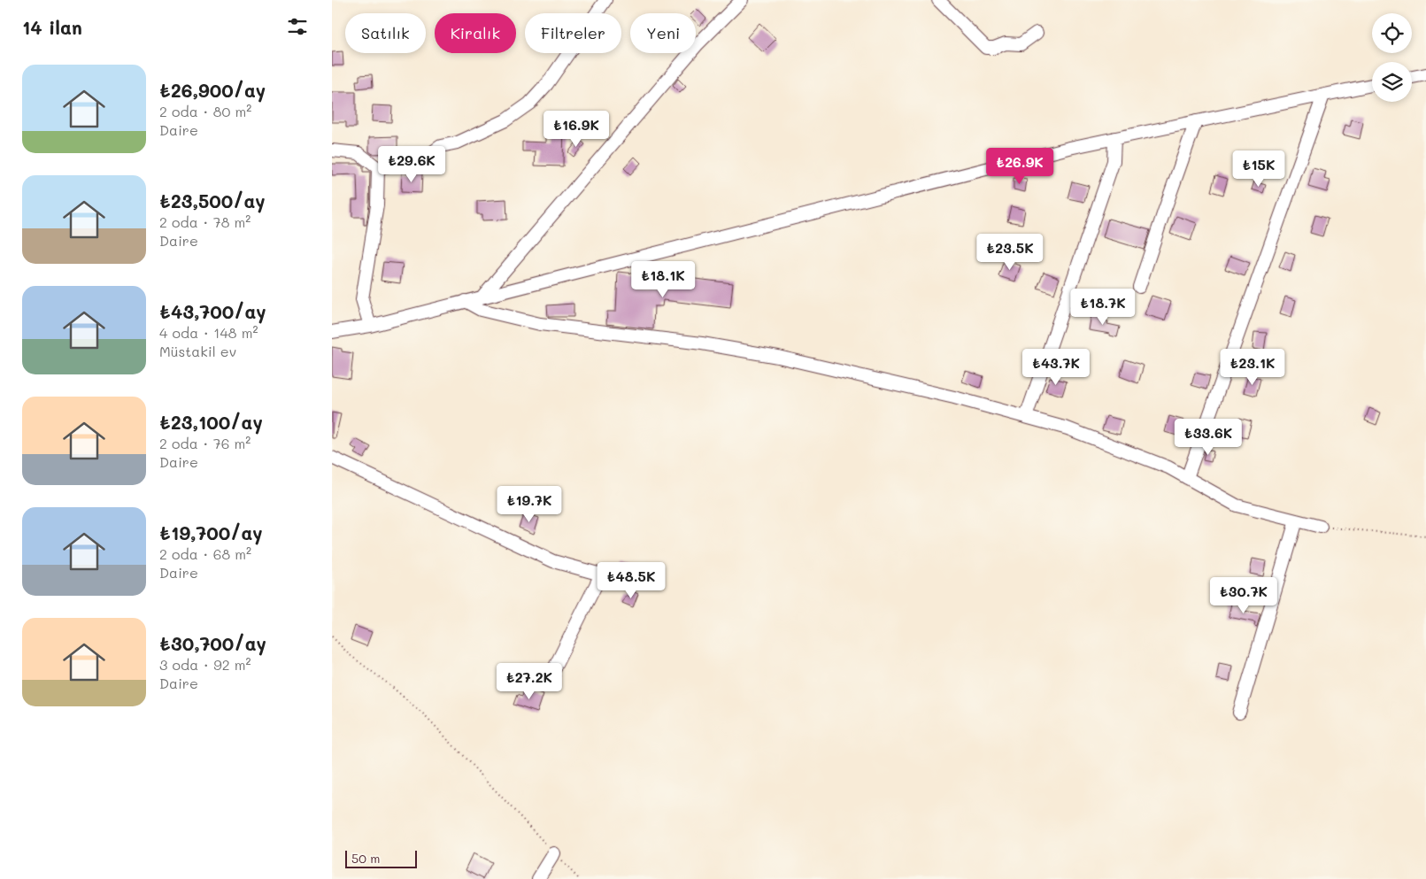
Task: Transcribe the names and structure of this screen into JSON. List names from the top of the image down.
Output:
{
  "scale_bar": "50 m",
  "page": {
    "heading": "14 ilan",
    "chip": [
      "Satılık",
      "Kiralık",
      "Filtreler",
      "Yeni"
    ],
    "list": [
      {
        "name": "₺26,900/ay",
        "note": "2 oda · 80 m² · Daire"
      },
      {
        "name": "₺23,500/ay",
        "note": "2 oda · 78 m² · Daire"
      },
      {
        "name": "₺43,700/ay",
        "note": "4 oda · 148 m² · Müstakil ev"
      },
      {
        "name": "₺23,100/ay",
        "note": "2 oda · 76 m² · Daire"
      },
      {
        "name": "₺19,700/ay",
        "note": "2 oda · 68 m² · Daire"
      },
      {
        "name": "₺30,700/ay",
        "note": "3 oda · 92 m² · Daire"
      }
    ],
    "price": [
      "₺16.9K",
      "₺29.6K",
      "₺26.9K",
      "₺15K",
      "₺23.5K",
      "₺18.1K",
      "₺18.7K",
      "₺43.7K",
      "₺23.1K",
      "₺33.6K",
      "₺19.7K",
      "₺48.5K",
      "₺30.7K",
      "₺27.2K"
    ],
    "scale": "50 m"
  }
}
